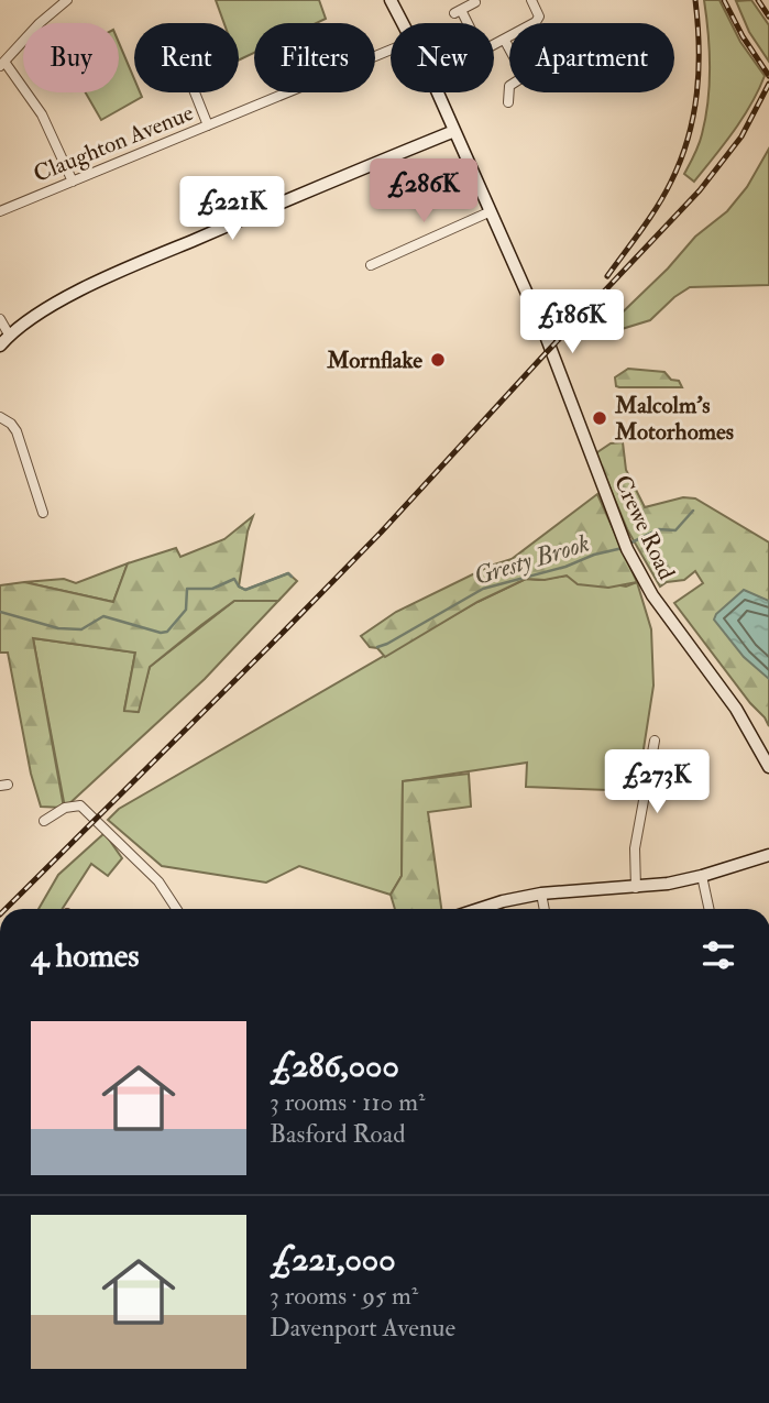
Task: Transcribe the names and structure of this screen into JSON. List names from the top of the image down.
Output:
{
  "streets": {
    "main road": ["Crewe Road"],
    "street": ["Claughton Avenue"]
  },
  "water": ["Gresty Brook"],
  "places": ["Mornflake", "Malcolm's Motorhomes"],
  "page": {
    "chip": [
      "Buy",
      "Rent",
      "Filters",
      "New",
      "Apartment"
    ],
    "price": [
      "£286K",
      "£221K",
      "£186K",
      "£273K"
    ],
    "heading": "4 homes",
    "list": [
      {
        "name": "£286,000",
        "note": "3 rooms · 110 m² · Basford Road"
      },
      {
        "name": "£221,000",
        "note": "3 rooms · 95 m² · Davenport Avenue"
      }
    ]
  }
}
